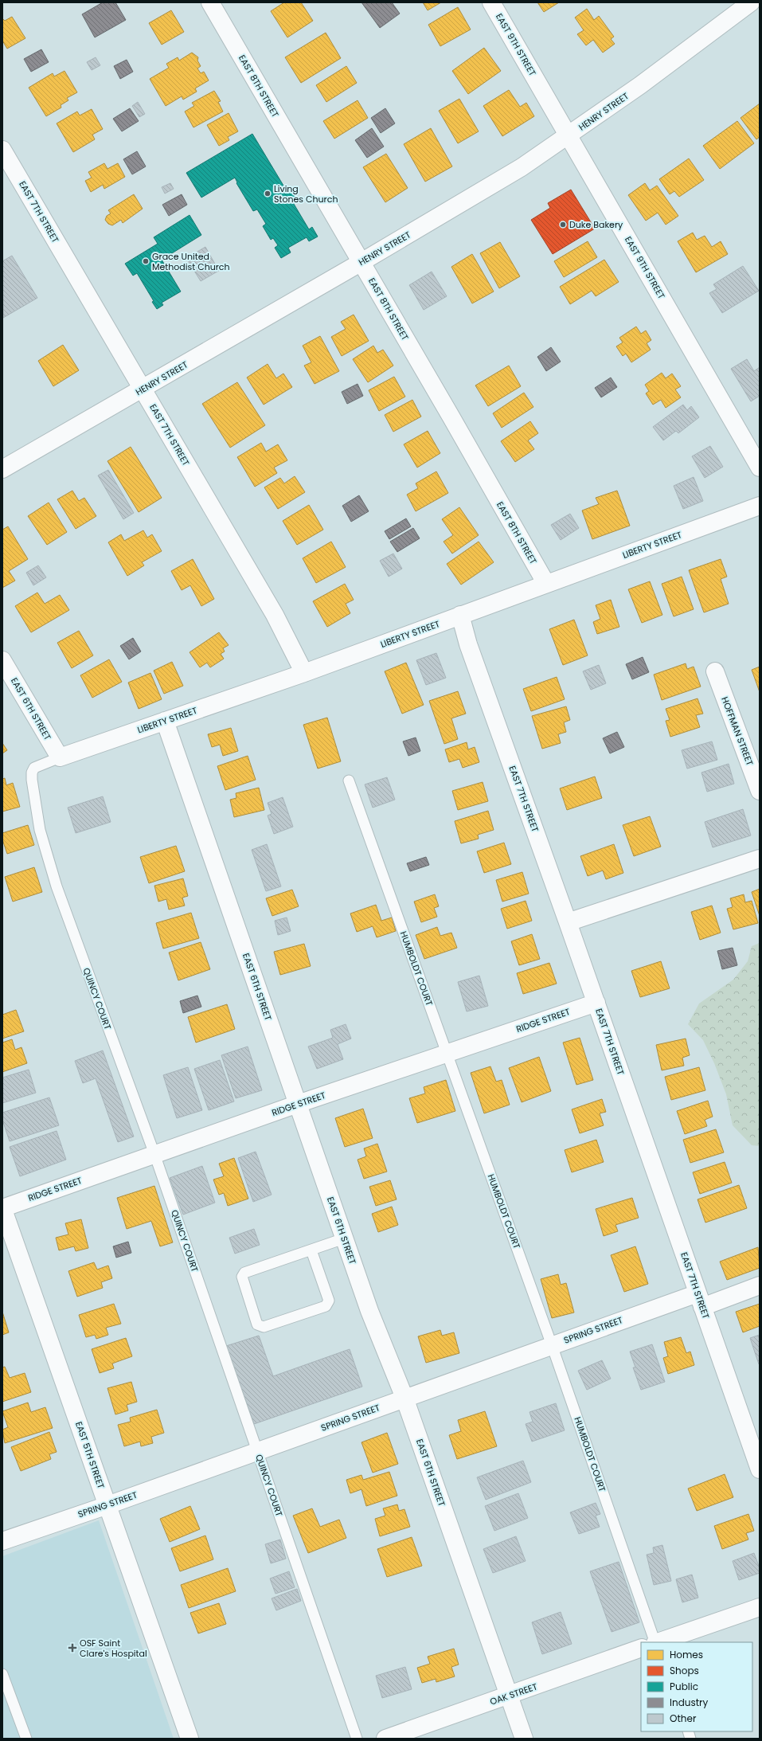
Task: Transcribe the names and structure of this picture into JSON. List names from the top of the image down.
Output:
{
  "streets": {
    "street": [
      "EAST 9TH STREET",
      "EAST 8TH STREET",
      "HENRY STREET",
      "EAST 7TH STREET",
      "LIBERTY STREET",
      "EAST 6TH STREET",
      "HOFFMAN STREET",
      "RIDGE STREET",
      "SPRING STREET",
      "EAST 5TH STREET",
      "OAK STREET"
    ],
    "lane": ["HUMBOLDT COURT", "QUINCY COURT"]
  },
  "crossings": [
    ["EAST 9TH STREET", "HENRY STREET"],
    ["EAST 8TH STREET", "HENRY STREET"],
    ["EAST 8TH STREET", "LIBERTY STREET"],
    ["HENRY STREET", "EAST 7TH STREET"],
    ["EAST 7TH STREET", "LIBERTY STREET"],
    ["EAST 7TH STREET", "RIDGE STREET"],
    ["EAST 7TH STREET", "SPRING STREET"],
    ["LIBERTY STREET", "EAST 6TH STREET"],
    ["LIBERTY STREET", "QUINCY COURT"],
    ["EAST 6TH STREET", "QUINCY COURT"],
    ["EAST 6TH STREET", "RIDGE STREET"],
    ["EAST 6TH STREET", "SPRING STREET"],
    ["EAST 6TH STREET", "OAK STREET"],
    ["HUMBOLDT COURT", "RIDGE STREET"],
    ["HUMBOLDT COURT", "SPRING STREET"],
    ["QUINCY COURT", "RIDGE STREET"],
    ["QUINCY COURT", "SPRING STREET"],
    ["RIDGE STREET", "EAST 5TH STREET"],
    ["SPRING STREET", "EAST 5TH STREET"]
  ],
  "places": {
    "other": ["Living Stones Church", "Duke Bakery", "Grace United Methodist Church"],
    "health": ["OSF Saint Clare's Hospital"]
  },
  "legend": [
    "Homes",
    "Shops",
    "Public",
    "Industry",
    "Other"
  ]
}
